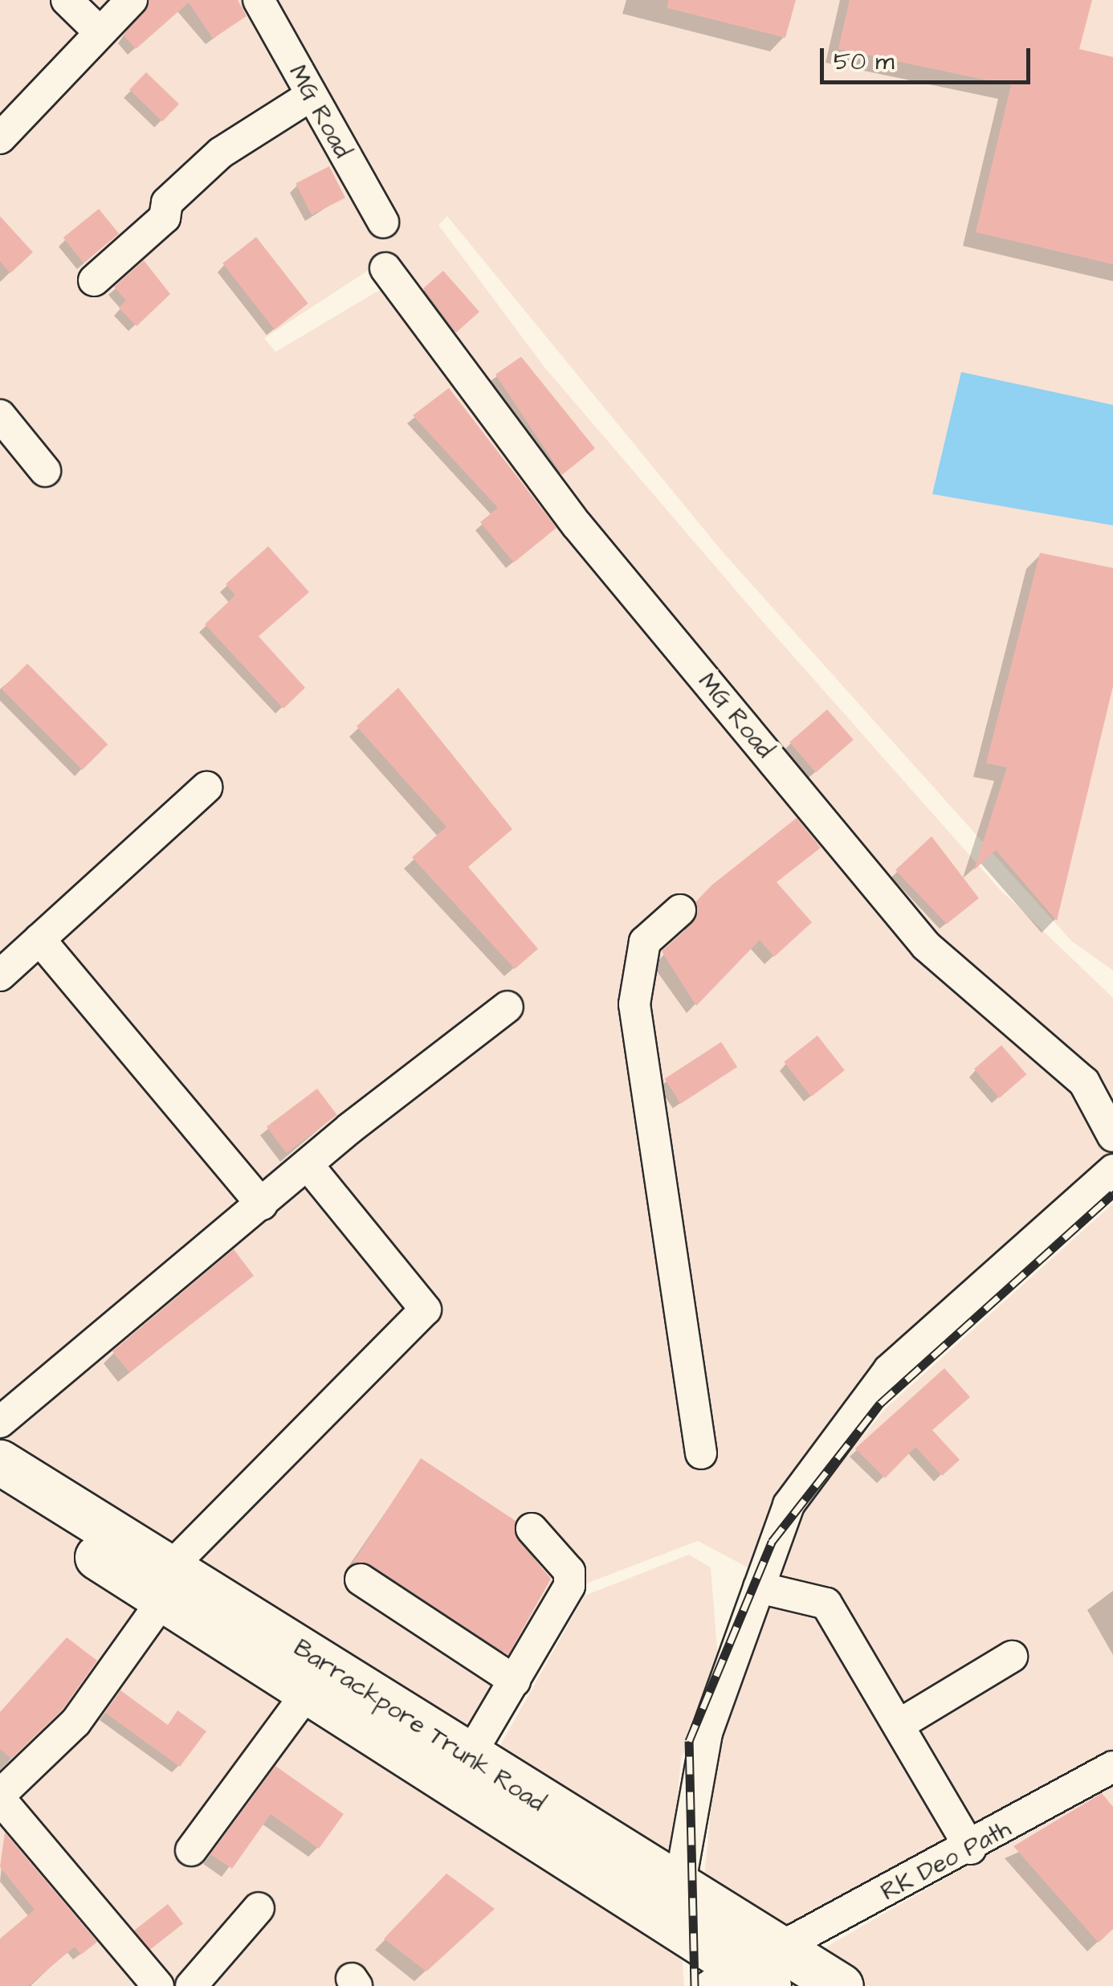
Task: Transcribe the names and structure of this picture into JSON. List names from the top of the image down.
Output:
{
  "streets": {
    "main road": ["Barrackpore Trunk Road"],
    "street": ["MG Road", "RK Deo Path"]
  },
  "crossings": [
    ["Barrackpore Trunk Road", "RK Deo Path"]
  ],
  "scale_bar": "50 m"
}
